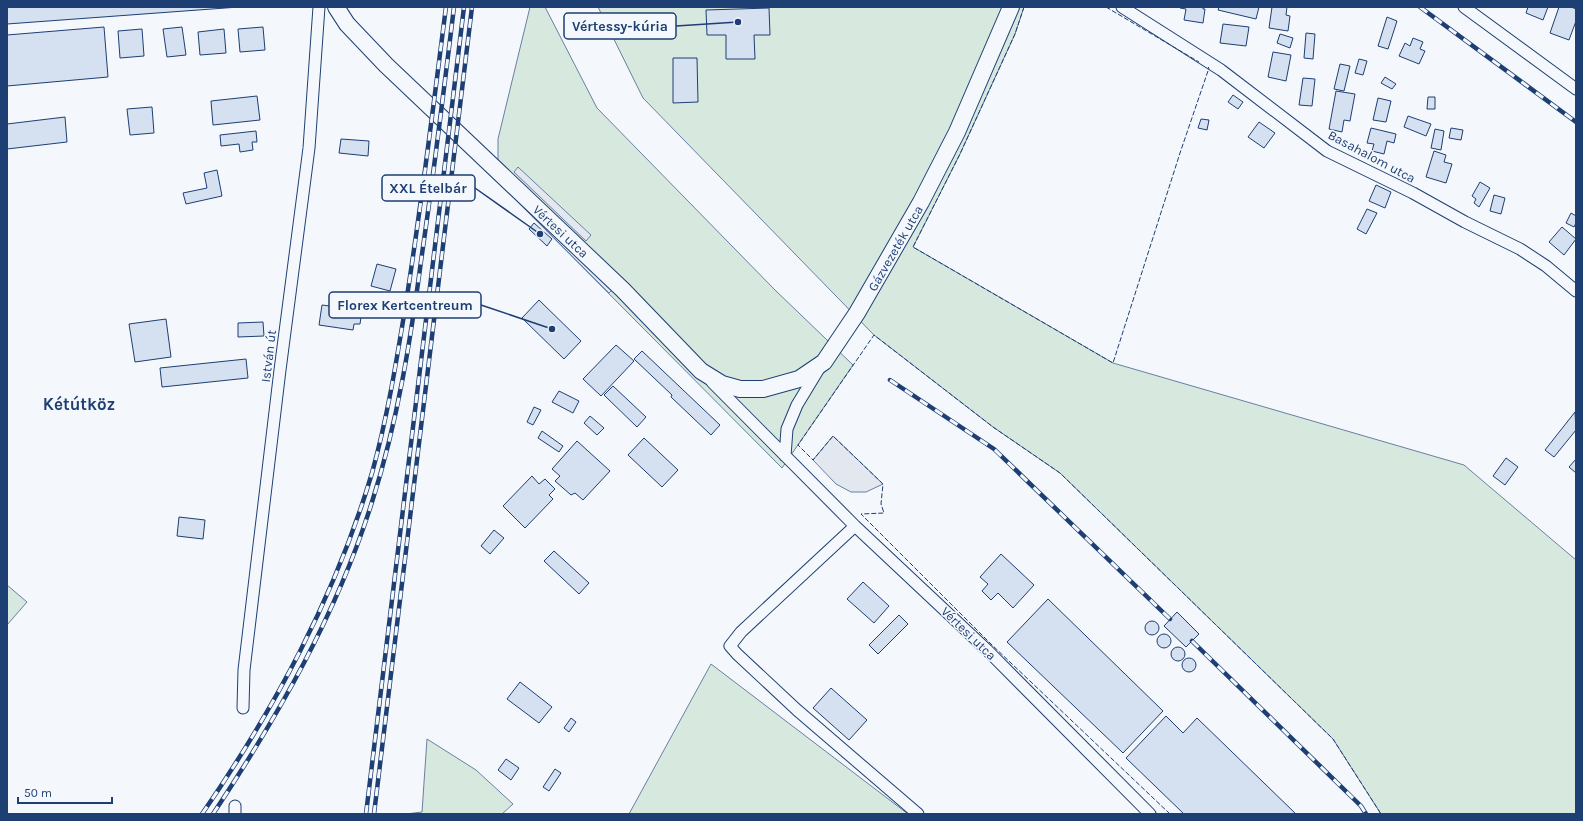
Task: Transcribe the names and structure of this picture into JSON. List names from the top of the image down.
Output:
{
  "streets": {
    "street": [
      "Basahalom utca",
      "Vértesi utca",
      "Gázvezeték utca",
      "István út"
    ]
  },
  "crossings": [
    ["Vértesi utca", "Gázvezeték utca"]
  ],
  "districts": ["Kétútköz"],
  "places": ["Vértessy-kúria", "XXL Ételbár", "Florex Kertcentreum"],
  "scale_bar": "50 m"
}
